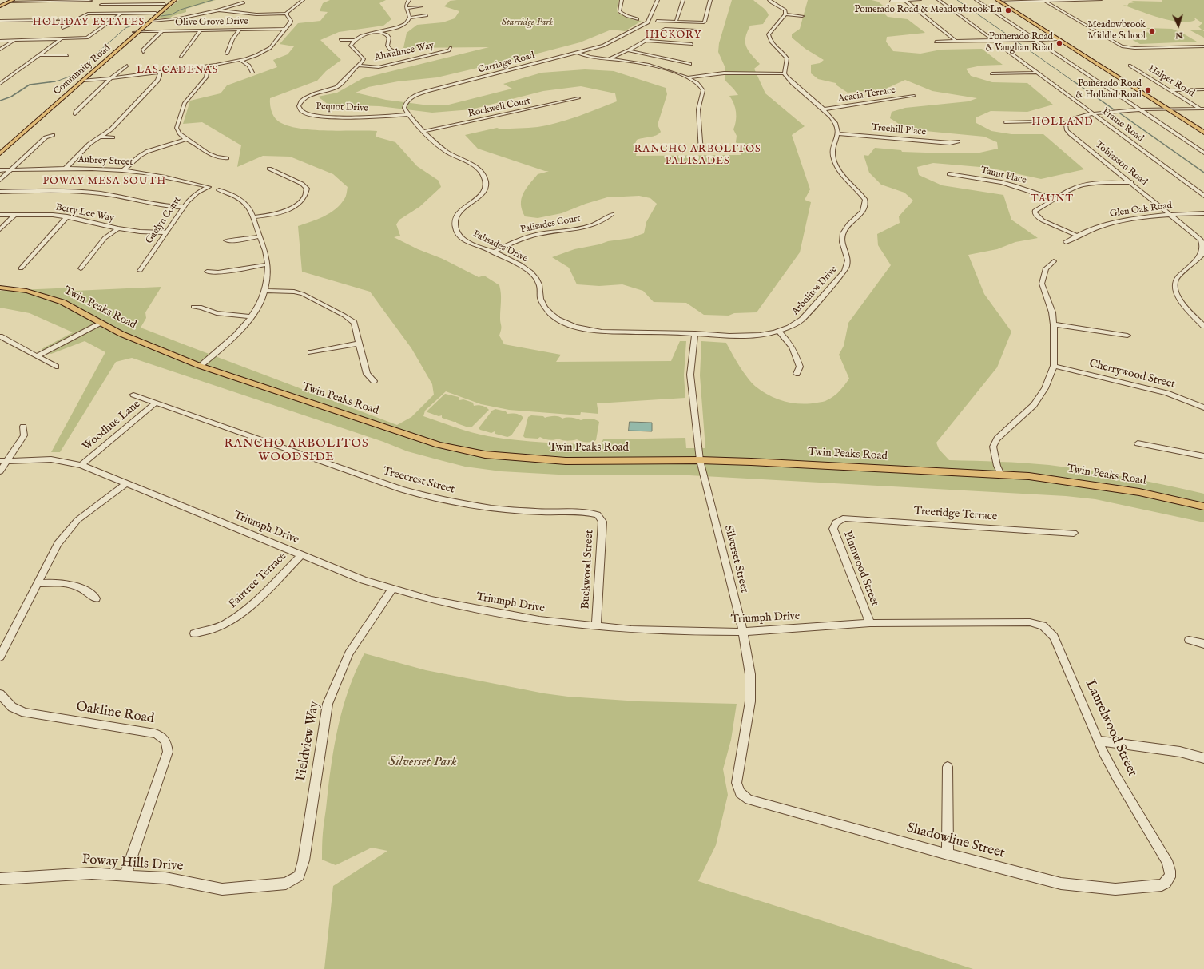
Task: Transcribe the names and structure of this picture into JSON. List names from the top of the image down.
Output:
{
  "streets": {
    "main road": ["Community Road", "Twin Peaks Road"],
    "street": [
      "Olive Grove Drive",
      "Ahwahnee Way",
      "Carriage Road",
      "Halper Road",
      "Acacia Terrace",
      "Pequot Drive",
      "Rockwell Court",
      "Frame Road",
      "Treehill Place",
      "Aubrey Street",
      "Tobiasson Road",
      "Taunt Place",
      "Glen Oak Road",
      "Betty Lee Way",
      "Gaelyn Court",
      "Palisades Court",
      "Palisades Drive",
      "Arbolitos Drive",
      "Cherrywood Street",
      "Woodhue Lane",
      "Treecrest Street",
      "Treeridge Terrace",
      "Triumph Drive",
      "Silverset Street",
      "Plumwood Street",
      "Buckwood Street",
      "Fairtree Terrace",
      "Oakline Road",
      "Laurelwood Street",
      "Fieldview Way",
      "Shadowline Street",
      "Poway Hills Drive"
    ]
  },
  "crossings": [
    ["Olive Grove Drive", "Community Road"],
    ["Ahwahnee Way", "Pequot Drive"],
    ["Carriage Road", "Pequot Drive"],
    ["Carriage Road", "Palisades Drive"],
    ["Pequot Drive", "Palisades Drive"],
    ["Rockwell Court", "Palisades Drive"],
    ["Treehill Place", "Arbolitos Drive"],
    ["Aubrey Street", "Gaelyn Court"],
    ["Tobiasson Road", "Glen Oak Road"],
    ["Betty Lee Way", "Gaelyn Court"],
    ["Palisades Court", "Palisades Drive"],
    ["Palisades Drive", "Arbolitos Drive"],
    ["Palisades Drive", "Silverset Street"],
    ["Arbolitos Drive", "Silverset Street"],
    ["Twin Peaks Road", "Silverset Street"],
    ["Woodhue Lane", "Treecrest Street"],
    ["Woodhue Lane", "Triumph Drive"],
    ["Treecrest Street", "Buckwood Street"],
    ["Treeridge Terrace", "Plumwood Street"],
    ["Triumph Drive", "Silverset Street"],
    ["Triumph Drive", "Plumwood Street"],
    ["Triumph Drive", "Buckwood Street"],
    ["Triumph Drive", "Fairtree Terrace"],
    ["Triumph Drive", "Laurelwood Street"],
    ["Triumph Drive", "Fieldview Way"],
    ["Silverset Street", "Shadowline Street"],
    ["Oakline Road", "Poway Hills Drive"],
    ["Laurelwood Street", "Shadowline Street"],
    ["Fieldview Way", "Poway Hills Drive"]
  ],
  "districts": [
    "HOLIDAY ESTATES",
    "HICKORY",
    "LAS CADENAS",
    "HOLLAND",
    "RANCHO ARBOLITOS PALISADES",
    "POWAY MESA SOUTH",
    "TAUNT",
    "RANCHO ARBOLITOS WOODSIDE"
  ],
  "parks": ["Starridge Park", "Silverset Park"],
  "places": [
    "Pomerado Road & Meadowbrook Ln",
    "Meadowbrook Middle School",
    "Pomerado Road & Vaughan Road",
    "Pomerado Road & Holland Road"
  ],
  "north": "bottom"
}
